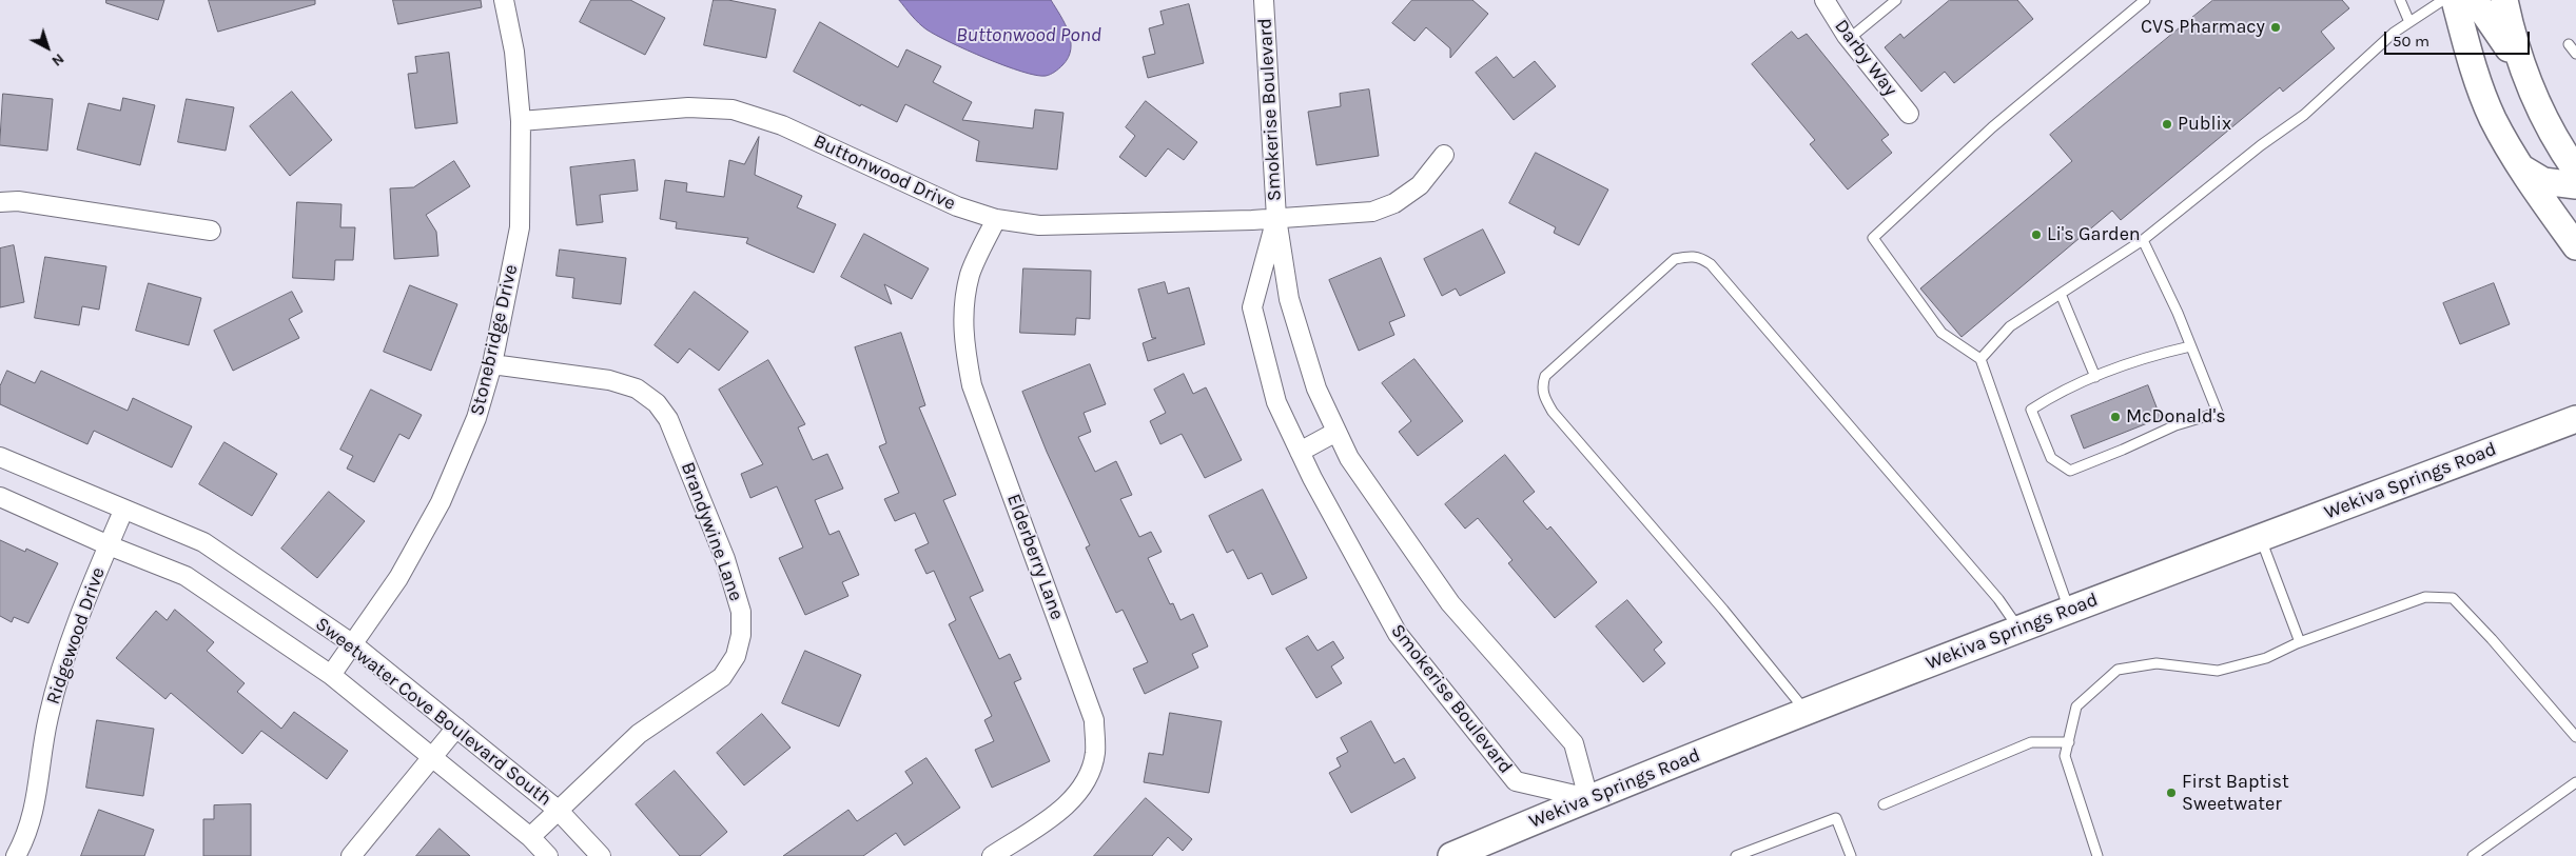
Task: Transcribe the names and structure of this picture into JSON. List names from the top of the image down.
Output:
{
  "streets": {
    "main road": ["Wekiva Springs Road"],
    "street": [
      "Darby Way",
      "Smokerise Boulevard",
      "Buttonwood Drive",
      "Stonebridge Drive",
      "Brandywine Lane",
      "Elderberry Lane",
      "Ridgewood Drive",
      "Sweetwater Cove Boulevard South"
    ]
  },
  "crossings": [
    ["Smokerise Boulevard", "Buttonwood Drive"],
    ["Smokerise Boulevard", "Wekiva Springs Road"],
    ["Buttonwood Drive", "Stonebridge Drive"],
    ["Buttonwood Drive", "Elderberry Lane"],
    ["Stonebridge Drive", "Brandywine Lane"],
    ["Stonebridge Drive", "Sweetwater Cove Boulevard South"],
    ["Brandywine Lane", "Sweetwater Cove Boulevard South"],
    ["Ridgewood Drive", "Sweetwater Cove Boulevard South"]
  ],
  "water": ["Buttonwood Pond"],
  "places": [
    "CVS Pharmacy",
    "Publix",
    "Li's Garden",
    "McDonald's",
    "First Baptist Sweetwater"
  ],
  "scale_bar": "50 m",
  "north": "bottom right"
}
